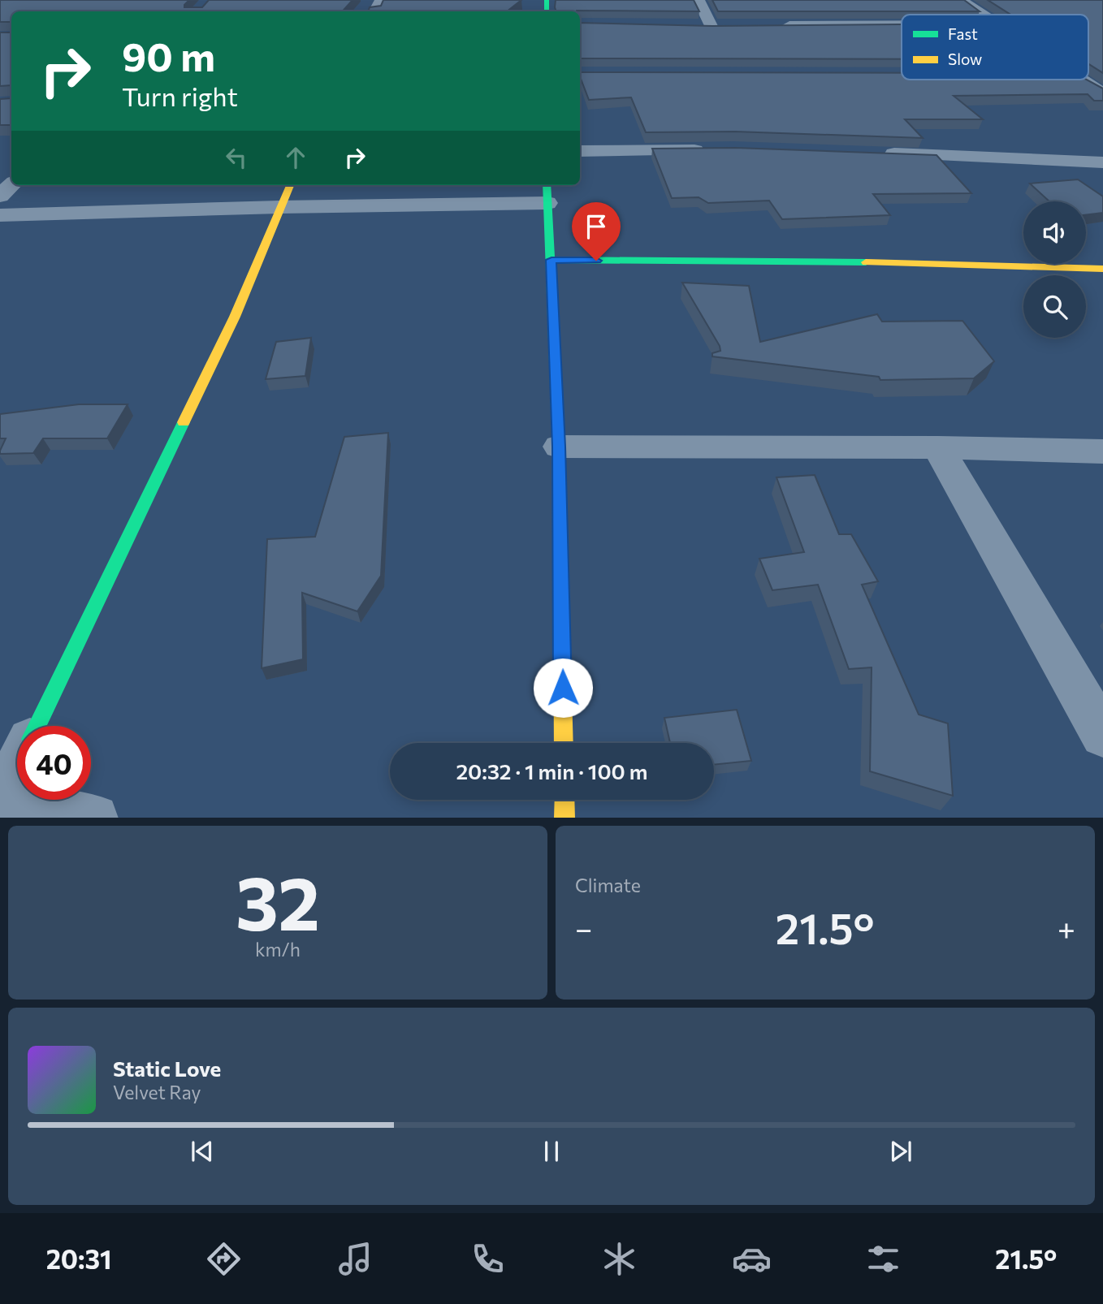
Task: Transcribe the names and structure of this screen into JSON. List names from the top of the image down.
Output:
{
  "legend": ["Fast", "Slow"],
  "page": {
    "turn": ["90 m", "Turn right"],
    "limit": "40",
    "trip": "20:32 · 1 min · 100 m",
    "tile": [
      ["32", "km/h"],
      "Climate"
    ],
    "heat": ["−", "21.5°", "+"],
    "song": ["Static Love", "Velvet Ray"],
    "tabs": ["20:31", "21.5°"]
  }
}
